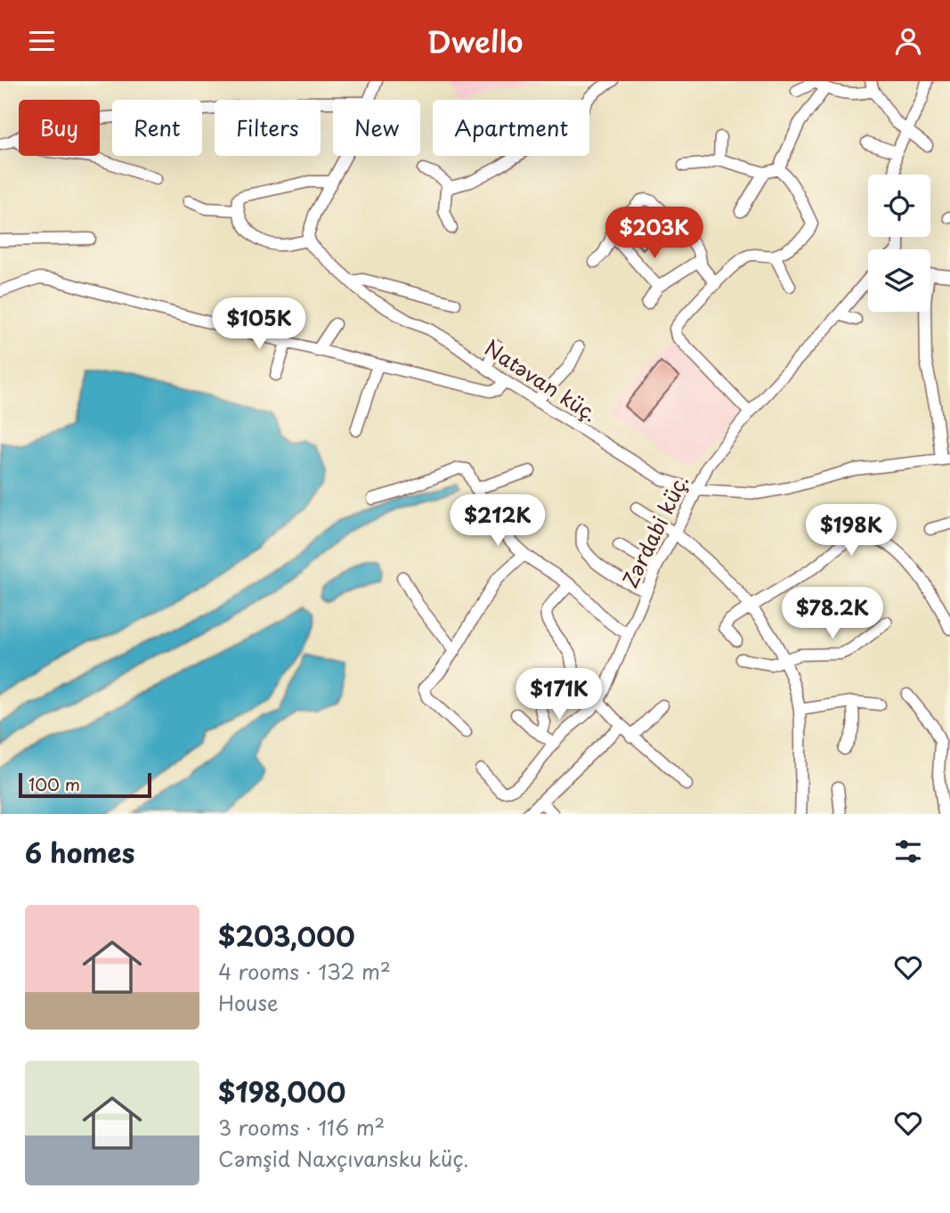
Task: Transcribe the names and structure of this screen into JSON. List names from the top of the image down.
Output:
{
  "streets": {
    "street": ["Natəvan küç.", "Zərdabi küç."]
  },
  "crossings": [
    ["Natəvan küç.", "Zərdabi küç."]
  ],
  "scale_bar": "100 m",
  "page": {
    "header": "Dwello",
    "chip": [
      "Buy",
      "Rent",
      "Filters",
      "New",
      "Apartment"
    ],
    "price": [
      "$203K",
      "$105K",
      "$212K",
      "$198K",
      "$78.2K",
      "$171K"
    ],
    "scale": "100 m",
    "heading": "6 homes",
    "list": [
      {
        "name": "$203,000",
        "note": "4 rooms · 132 m² · House"
      },
      {
        "name": "$198,000",
        "note": "3 rooms · 116 m² · Cəmşid Naxçıvansku küç."
      }
    ]
  }
}
